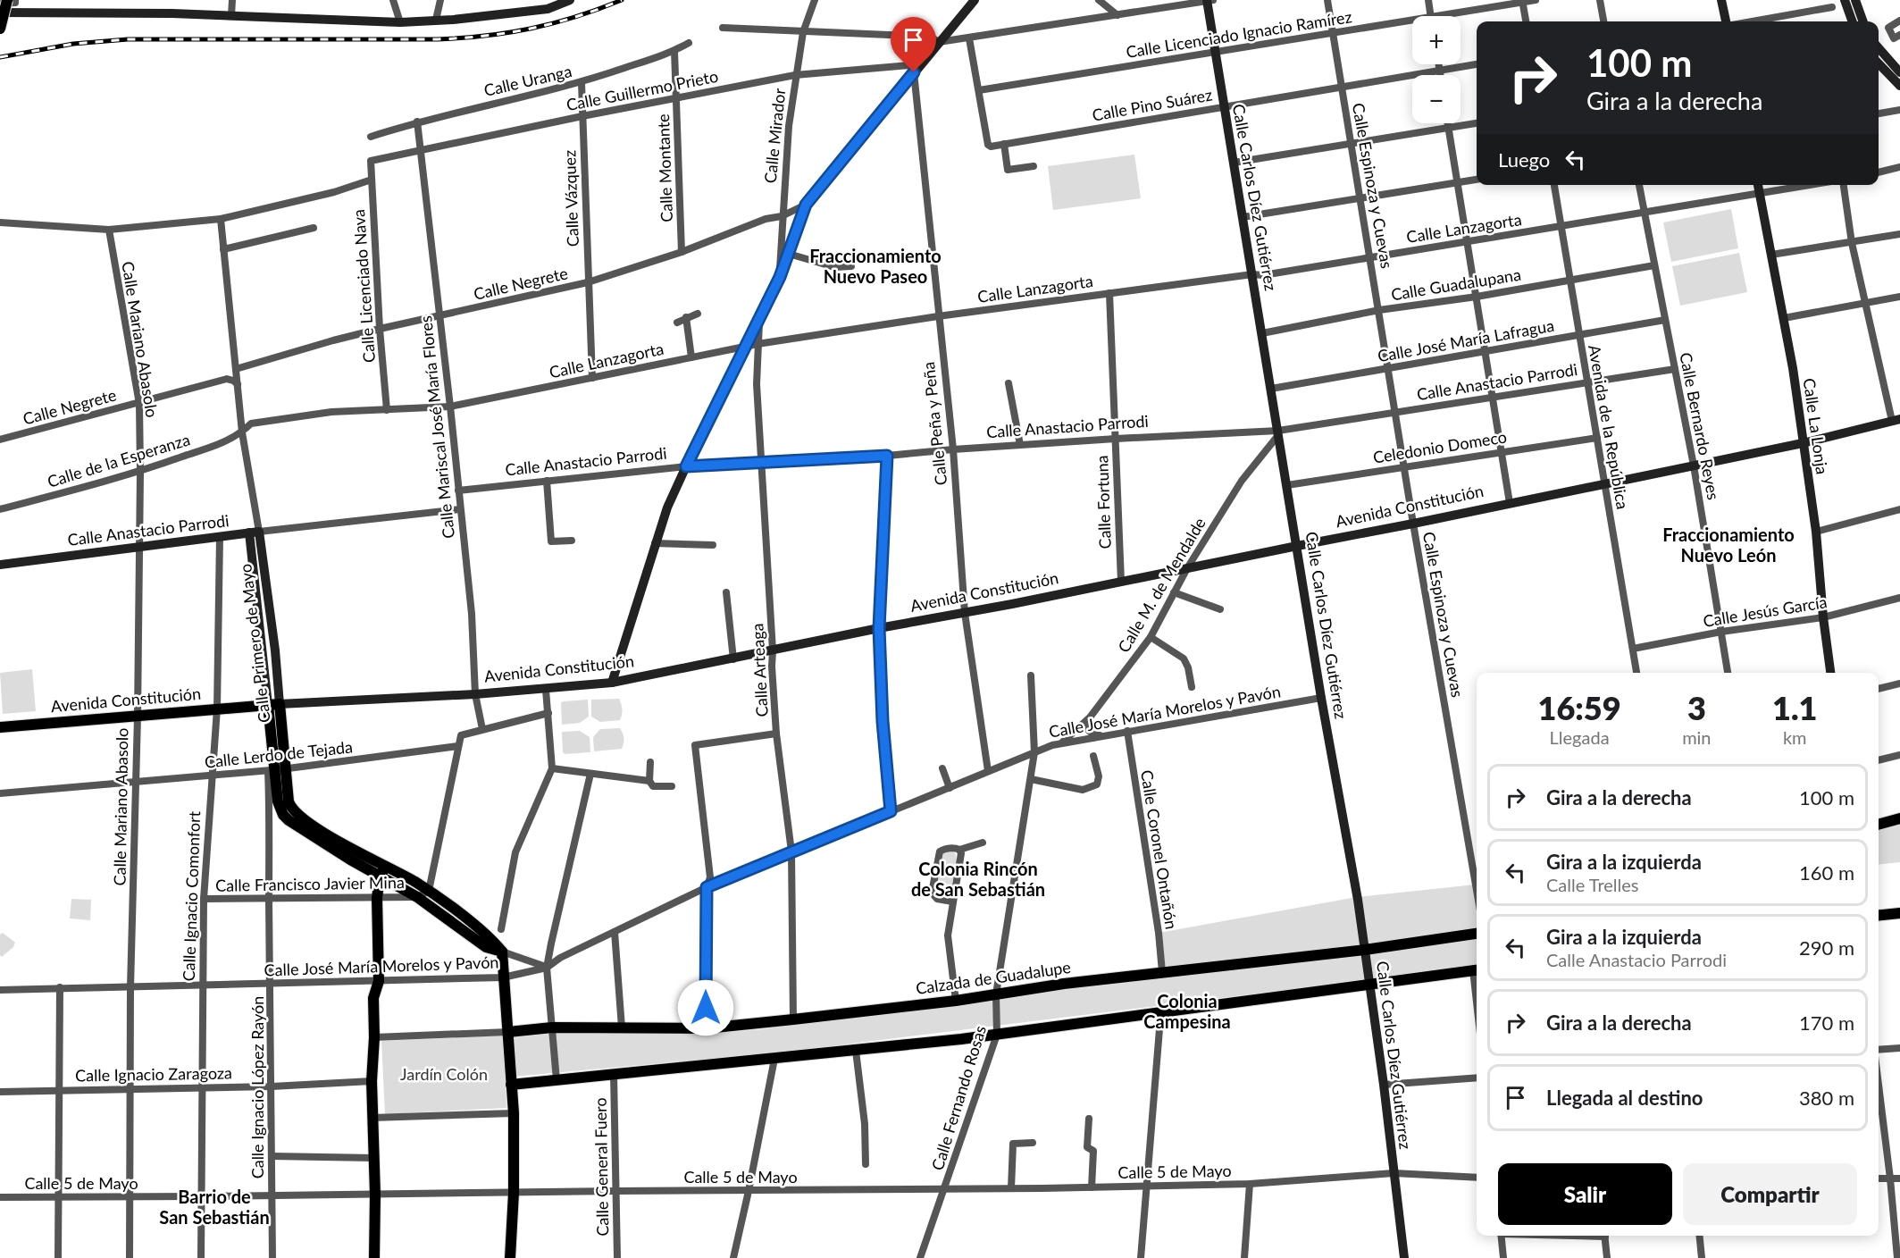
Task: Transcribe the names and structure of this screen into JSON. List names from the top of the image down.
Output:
{
  "streets": {
    "main road": ["Avenida Constitución", "Calle Primero de Mayo", "Calzada de Guadalupe"],
    "street": [
      "Calle Licenciado Ignacio Ramírez",
      "Calle Uranga",
      "Calle Guillermo Prieto",
      "Calle Pino Suárez",
      "Calle Mirador",
      "Calle Montante",
      "Calle Espinoza y Cuevas",
      "Calle Carlos Díez Gutiérrez",
      "Calle Vázquez",
      "Calle Lanzagorta",
      "Calle Negrete",
      "Calle Guadalupana",
      "Calle Licenciado Nava",
      "Calle Mariano Abasolo",
      "Calle José María Lafragua",
      "Calle Anastacio Parrodi",
      "Calle Peña y Peña",
      "Calle Bernardo Reyes",
      "Calle La Lonja",
      "Calle Mariscal José María Flores",
      "Avenida de la República",
      "Celedonio Domeco",
      "Calle de la Esperanza",
      "Calle Fortuna",
      "Calle M. de Mendalde",
      "Calle Jesús García",
      "Calle Arteaga",
      "Calle José María Morelos y Pavón",
      "Calle Lerdo de Tejada",
      "Calle Coronel Ontañón",
      "Calle Francisco Javier Mina",
      "Calle Ignacio Comonfort",
      "Calle Ignacio Zaragoza",
      "Calle Ignacio López Rayón",
      "Calle Fernando Rosas",
      "Calle General Fuero",
      "Calle 5 de Mayo"
    ]
  },
  "crossings": [
    ["Calle Licenciado Ignacio Ramírez", "Calle Pino Suárez"],
    ["Calle Licenciado Ignacio Ramírez", "Calle Espinoza y Cuevas"],
    ["Calle Licenciado Ignacio Ramírez", "Calle Carlos Díez Gutiérrez"],
    ["Calle Uranga", "Calle Montante"],
    ["Calle Uranga", "Calle Vázquez"],
    ["Calle Uranga", "Calle Mariscal José María Flores"],
    ["Calle Guillermo Prieto", "Calle Mirador"],
    ["Calle Guillermo Prieto", "Calle Montante"],
    ["Calle Guillermo Prieto", "Calle Vázquez"],
    ["Calle Guillermo Prieto", "Calle Licenciado Nava"],
    ["Calle Guillermo Prieto", "Calle Mariscal José María Flores"],
    ["Calle Pino Suárez", "Calle Espinoza y Cuevas"],
    ["Calle Pino Suárez", "Calle Carlos Díez Gutiérrez"],
    ["Calle Mirador", "Calle Negrete"],
    ["Calle Montante", "Calle Negrete"],
    ["Calle Espinoza y Cuevas", "Calle Lanzagorta"],
    ["Calle Espinoza y Cuevas", "Calle Guadalupana"],
    ["Calle Espinoza y Cuevas", "Calle José María Lafragua"],
    ["Calle Espinoza y Cuevas", "Calle Anastacio Parrodi"],
    ["Calle Espinoza y Cuevas", "Celedonio Domeco"],
    ["Calle Espinoza y Cuevas", "Avenida Constitución"],
    ["Calle Carlos Díez Gutiérrez", "Calle Lanzagorta"],
    ["Calle Carlos Díez Gutiérrez", "Calle Guadalupana"],
    ["Calle Carlos Díez Gutiérrez", "Calle José María Lafragua"],
    ["Calle Carlos Díez Gutiérrez", "Calle Anastacio Parrodi"],
    ["Calle Carlos Díez Gutiérrez", "Celedonio Domeco"],
    ["Calle Carlos Díez Gutiérrez", "Avenida Constitución"],
    ["Calle Carlos Díez Gutiérrez", "Calle M. de Mendalde"],
    ["Calle Carlos Díez Gutiérrez", "Calle José María Morelos y Pavón"],
    ["Calle Carlos Díez Gutiérrez", "Calzada de Guadalupe"],
    ["Calle Carlos Díez Gutiérrez", "Calle 5 de Mayo"],
    ["Calle Vázquez", "Calle Lanzagorta"],
    ["Calle Vázquez", "Calle Negrete"],
    ["Calle Lanzagorta", "Calle Licenciado Nava"],
    ["Calle Lanzagorta", "Calle Peña y Peña"],
    ["Calle Lanzagorta", "Calle Bernardo Reyes"],
    ["Calle Lanzagorta", "Calle La Lonja"],
    ["Calle Lanzagorta", "Calle Mariscal José María Flores"],
    ["Calle Lanzagorta", "Avenida de la República"],
    ["Calle Lanzagorta", "Calle de la Esperanza"],
    ["Calle Lanzagorta", "Calle Fortuna"],
    ["Calle Lanzagorta", "Calle Primero de Mayo"],
    ["Calle Lanzagorta", "Calle Arteaga"],
    ["Calle Negrete", "Calle Licenciado Nava"],
    ["Calle Negrete", "Calle Mariano Abasolo"],
    ["Calle Negrete", "Calle Mariscal José María Flores"],
    ["Calle Negrete", "Calle Primero de Mayo"],
    ["Calle Guadalupana", "Calle Bernardo Reyes"],
    ["Calle Guadalupana", "Avenida de la República"],
    ["Calle Mariano Abasolo", "Calle Anastacio Parrodi"],
    ["Calle Mariano Abasolo", "Calle de la Esperanza"],
    ["Calle Mariano Abasolo", "Avenida Constitución"],
    ["Calle Mariano Abasolo", "Calle José María Morelos y Pavón"],
    ["Calle Mariano Abasolo", "Calle Lerdo de Tejada"],
    ["Calle Mariano Abasolo", "Calle Ignacio Zaragoza"],
    ["Calle Mariano Abasolo", "Calle 5 de Mayo"],
    ["Calle José María Lafragua", "Calle Bernardo Reyes"],
    ["Calle José María Lafragua", "Avenida de la República"],
    ["Calle Anastacio Parrodi", "Calle Peña y Peña"],
    ["Calle Anastacio Parrodi", "Calle Bernardo Reyes"],
    ["Calle Anastacio Parrodi", "Calle Mariscal José María Flores"],
    ["Calle Anastacio Parrodi", "Avenida de la República"],
    ["Calle Anastacio Parrodi", "Calle Fortuna"],
    ["Calle Anastacio Parrodi", "Calle M. de Mendalde"],
    ["Calle Anastacio Parrodi", "Calle Primero de Mayo"],
    ["Calle Anastacio Parrodi", "Calle Arteaga"],
    ["Calle Anastacio Parrodi", "Calle Ignacio Comonfort"],
    ["Calle Peña y Peña", "Avenida Constitución"],
    ["Calle Peña y Peña", "Calle José María Morelos y Pavón"],
    ["Calle Bernardo Reyes", "Avenida Constitución"],
    ["Calle Bernardo Reyes", "Calle Jesús García"],
    ["Calle La Lonja", "Avenida Constitución"],
    ["Calle La Lonja", "Calle Jesús García"],
    ["Calle Mariscal José María Flores", "Avenida Constitución"],
    ["Avenida de la República", "Celedonio Domeco"],
    ["Avenida de la República", "Avenida Constitución"],
    ["Avenida de la República", "Calle Jesús García"],
    ["Calle de la Esperanza", "Calle Primero de Mayo"],
    ["Calle Fortuna", "Avenida Constitución"],
    ["Avenida Constitución", "Calle M. de Mendalde"],
    ["Avenida Constitución", "Calle Primero de Mayo"],
    ["Avenida Constitución", "Calle Arteaga"],
    ["Avenida Constitución", "Calle Ignacio Comonfort"],
    ["Calle M. de Mendalde", "Calle José María Morelos y Pavón"],
    ["Calle Primero de Mayo", "Calle Lerdo de Tejada"],
    ["Calle Primero de Mayo", "Calle Ignacio López Rayón"],
    ["Calle Arteaga", "Calle José María Morelos y Pavón"],
    ["Calle Arteaga", "Calzada de Guadalupe"],
    ["Calle José María Morelos y Pavón", "Calle Coronel Ontañón"],
    ["Calle José María Morelos y Pavón", "Calle Ignacio Comonfort"],
    ["Calle José María Morelos y Pavón", "Calle Ignacio López Rayón"],
    ["Calle José María Morelos y Pavón", "Calle Fernando Rosas"],
    ["Calle Lerdo de Tejada", "Calle Ignacio Comonfort"],
    ["Calle Lerdo de Tejada", "Calle Ignacio López Rayón"],
    ["Calle Coronel Ontañón", "Calzada de Guadalupe"],
    ["Calle Francisco Javier Mina", "Calle Ignacio Comonfort"],
    ["Calle Francisco Javier Mina", "Calle Ignacio López Rayón"],
    ["Calle Ignacio Comonfort", "Calle Ignacio Zaragoza"],
    ["Calle Ignacio Comonfort", "Calle 5 de Mayo"],
    ["Calzada de Guadalupe", "Calle Fernando Rosas"],
    ["Calle Ignacio Zaragoza", "Calle Ignacio López Rayón"],
    ["Calle Ignacio López Rayón", "Calle 5 de Mayo"],
    ["Calle Fernando Rosas", "Calle 5 de Mayo"],
    ["Calle General Fuero", "Calle 5 de Mayo"]
  ],
  "districts": [
    "Fraccionamiento Nuevo Paseo",
    "Fraccionamiento Nuevo León",
    "Colonia Rincón de San Sebastián",
    "Colonia Campesina",
    "Barrio de San Sebastián"
  ],
  "parks": ["Jardín Colón"],
  "page": {
    "map_buttons": ["+", "−"],
    "turn": ["100 m", "Gira a la derecha"],
    "then": "Luego",
    "eta": [
      "16:59",
      "Llegada",
      "3",
      "min",
      "1.1",
      "km"
    ],
    "list": [
      {
        "name": "Gira a la derecha",
        "value": "100 m"
      },
      {
        "name": "Gira a la izquierda",
        "note": "Calle Trelles",
        "value": "160 m"
      },
      {
        "name": "Gira a la izquierda",
        "note": "Calle Anastacio Parrodi",
        "value": "290 m"
      },
      {
        "name": "Gira a la derecha",
        "value": "170 m"
      },
      {
        "name": "Llegada al destino",
        "value": "380 m"
      }
    ],
    "buttons": ["Salir", "Compartir"]
  }
}
